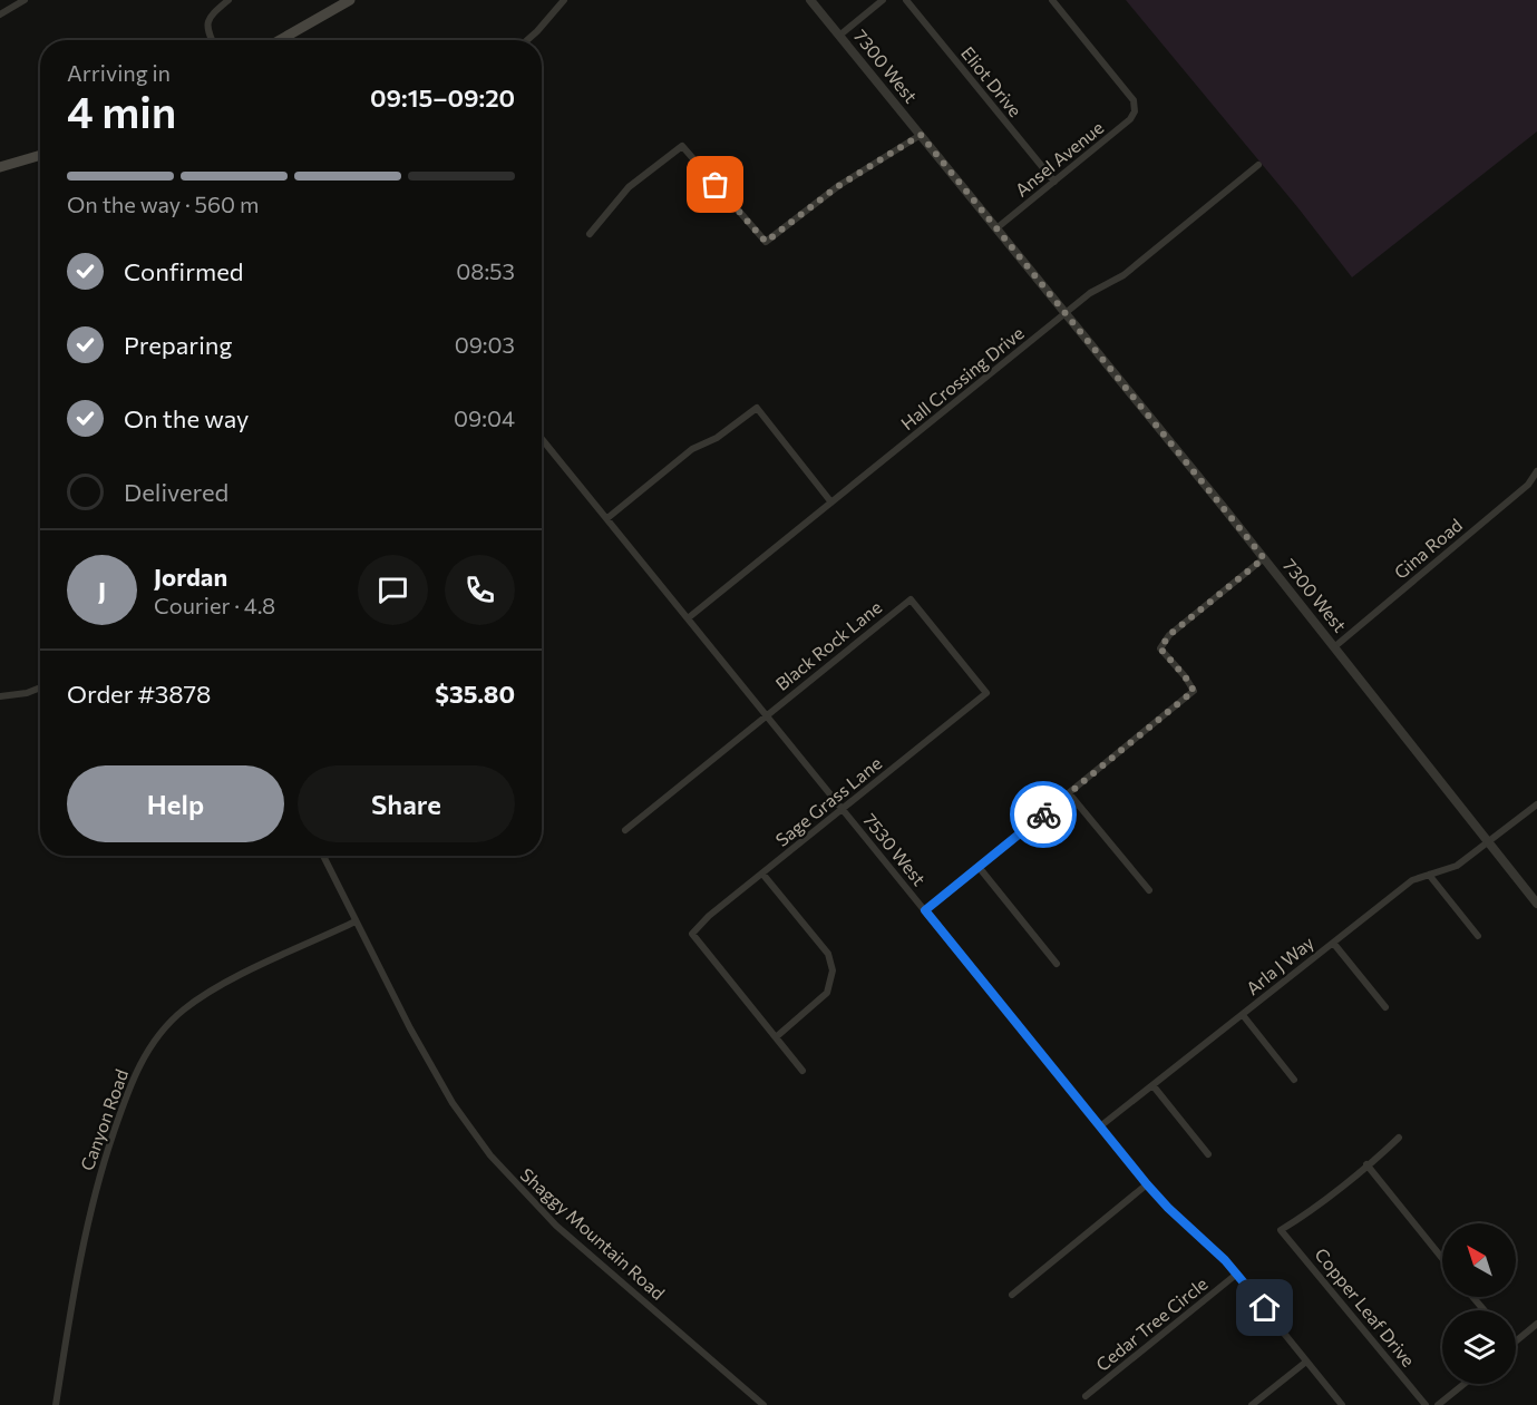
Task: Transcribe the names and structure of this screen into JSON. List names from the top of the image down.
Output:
{
  "streets": {
    "street": [
      "7300 West",
      "Eliot Drive",
      "Ansel Avenue",
      "Hall Crossing Drive",
      "Gina Road",
      "Black Rock Lane",
      "Sage Grass Lane",
      "7530 West",
      "Arla J Way",
      "Canyon Road",
      "Shaggy Mountain Road",
      "Copper Leaf Drive",
      "Cedar Tree Circle"
    ]
  },
  "crossings": [
    ["7300 West", "Ansel Avenue"],
    ["7300 West", "Hall Crossing Drive"],
    ["7300 West", "Gina Road"],
    ["7300 West", "Arla J Way"],
    ["Eliot Drive", "Ansel Avenue"],
    ["Hall Crossing Drive", "7530 West"],
    ["Black Rock Lane", "Sage Grass Lane"],
    ["Black Rock Lane", "7530 West"],
    ["Sage Grass Lane", "7530 West"],
    ["7530 West", "Arla J Way"],
    ["7530 West", "Cedar Tree Circle"],
    ["Canyon Road", "Shaggy Mountain Road"]
  ],
  "north": "top left",
  "page": {
    "heading": ["4 min", "Arriving in", "09:15–09:20"],
    "panel": [
      "Jordan",
      "Courier · 4.8",
      "Order #3878",
      "$35.80"
    ],
    "bar": "On the way · 560 m",
    "list": [
      ["Confirmed", "08:53"],
      ["Preparing", "09:03"],
      ["On the way", "09:04"],
      "Delivered"
    ],
    "round": "J",
    "buttons": ["Help", "Share"]
  }
}
